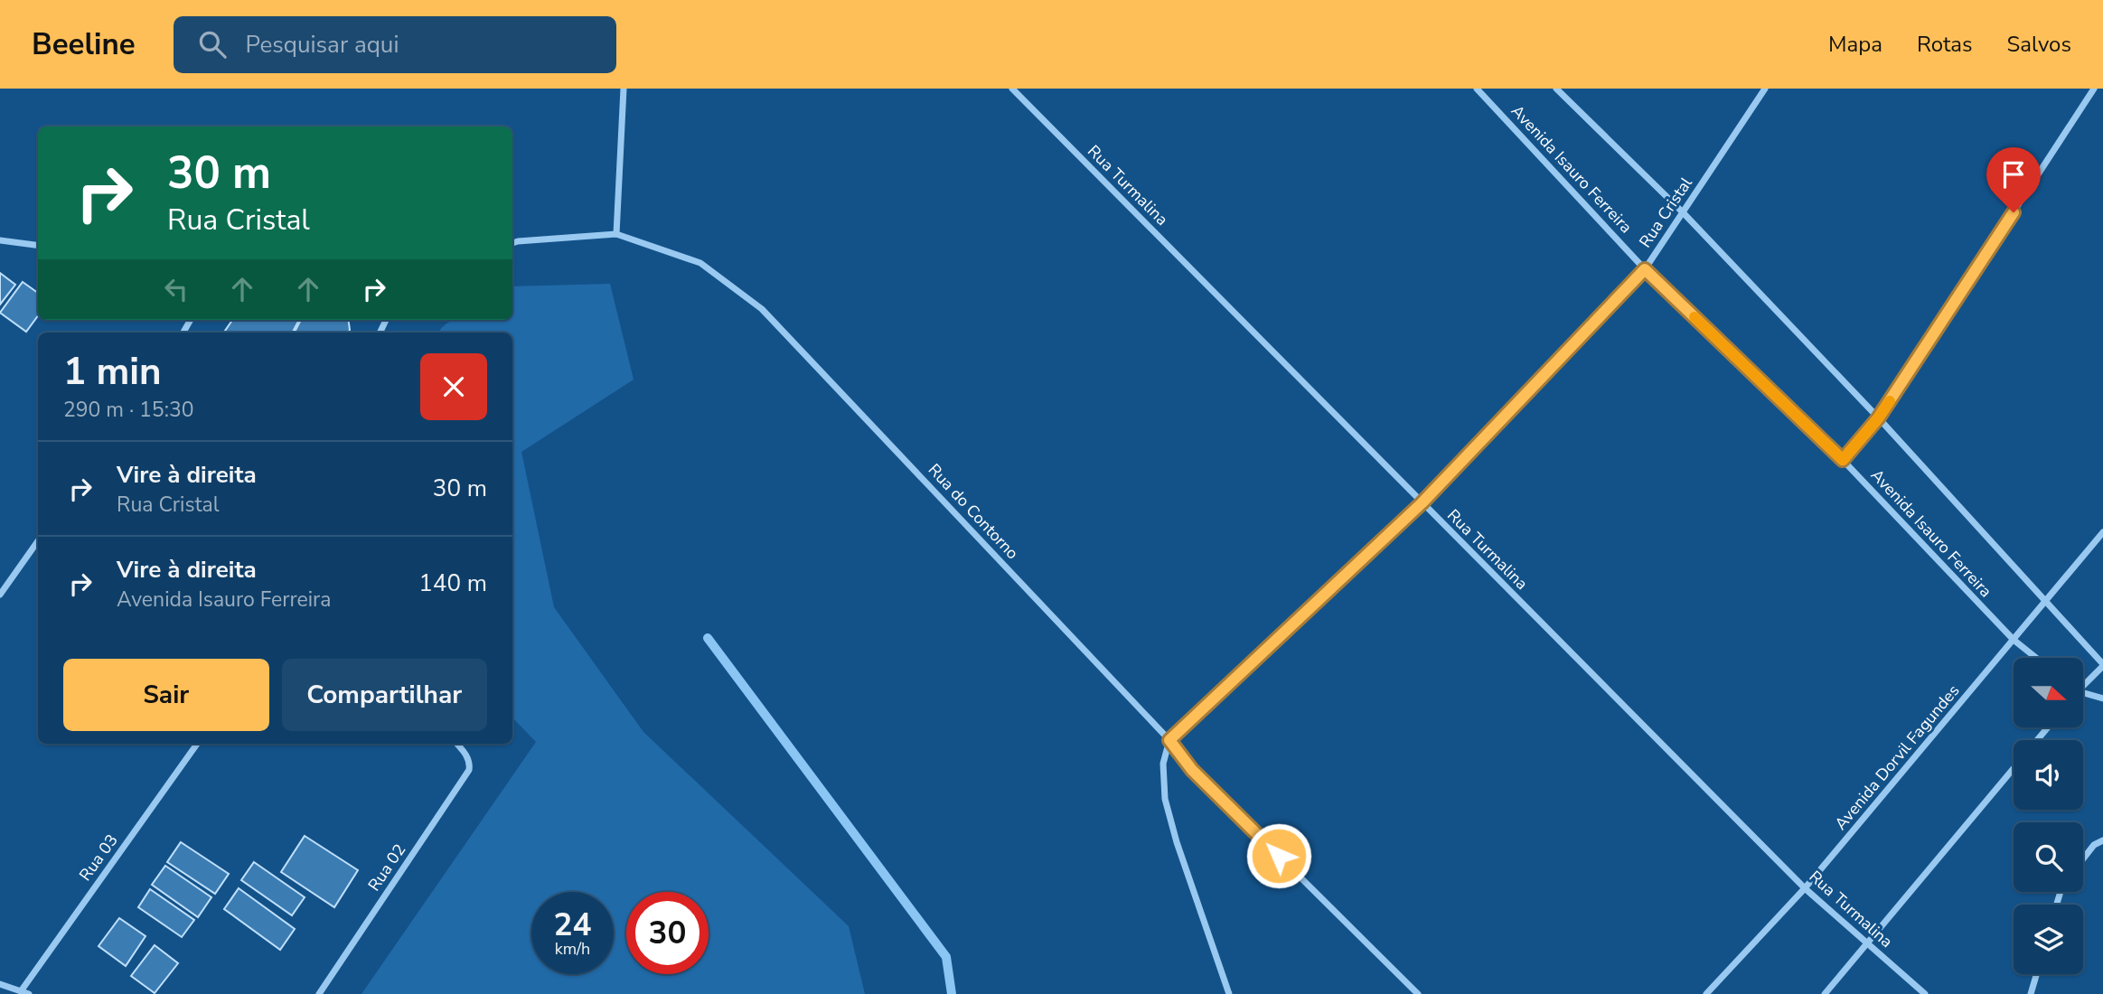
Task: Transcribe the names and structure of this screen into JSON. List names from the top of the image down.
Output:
{
  "streets": {
    "street": [
      "Avenida Isauro Ferreira",
      "Rua Turmalina",
      "Rua Cristal",
      "Rua do Contorno",
      "Avenida Dorvil Fagundes",
      "Rua 03",
      "Rua 02"
    ]
  },
  "crossings": [
    ["Avenida Isauro Ferreira", "Rua Cristal"],
    ["Avenida Isauro Ferreira", "Avenida Dorvil Fagundes"],
    ["Rua Turmalina", "Rua Cristal"],
    ["Rua Turmalina", "Avenida Dorvil Fagundes"],
    ["Rua Cristal", "Rua do Contorno"]
  ],
  "north": "right",
  "page": {
    "header": "Beeline",
    "search": "Pesquisar aqui",
    "nav": ["Mapa", "Rotas", "Salvos"],
    "turn": ["30 m", "Rua Cristal"],
    "heading": ["1 min", "290 m · 15:30"],
    "list": [
      {
        "name": "Vire à direita",
        "note": "Rua Cristal",
        "value": "30 m"
      },
      {
        "name": "Vire à direita",
        "note": "Avenida Isauro Ferreira",
        "value": "140 m"
      }
    ],
    "buttons": ["Sair", "Compartilhar"],
    "speed": "24 km/h",
    "limit": "30"
  }
}
